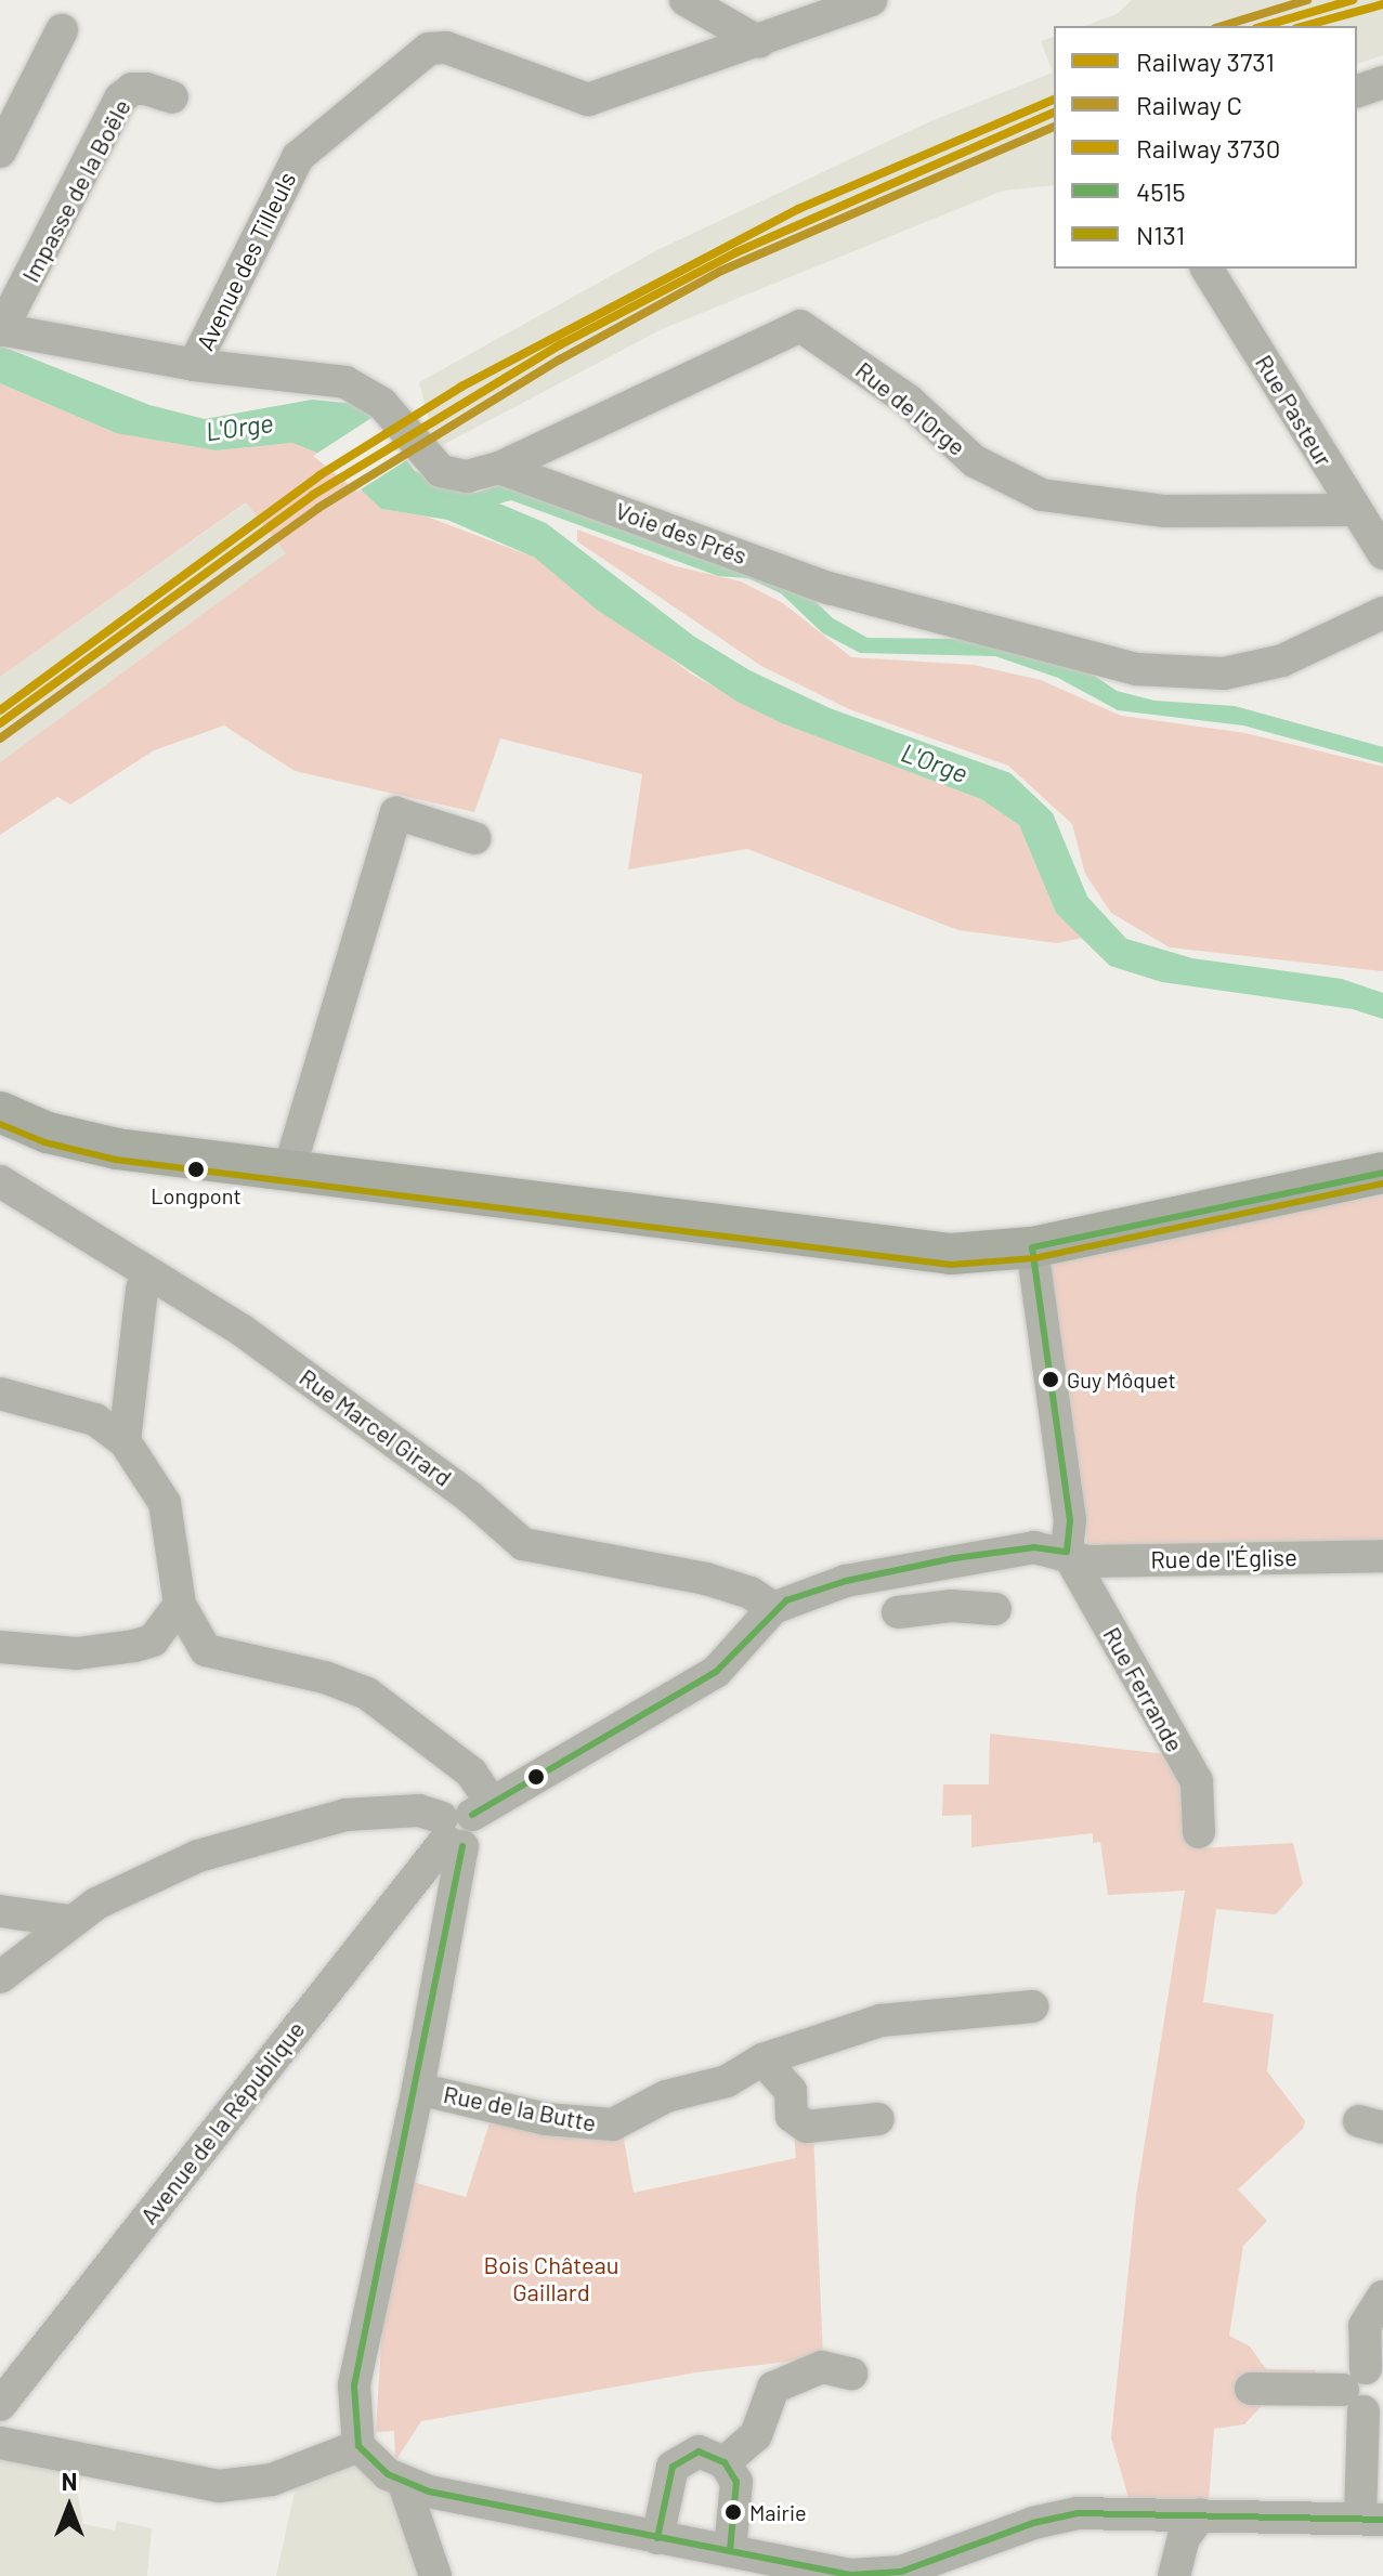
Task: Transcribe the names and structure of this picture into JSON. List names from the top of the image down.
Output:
{
  "streets": {
    "street": [
      "Impasse de la Boële",
      "Avenue des Tilleuls",
      "Rue de l'Orge",
      "Rue Pasteur",
      "Voie des Prés",
      "Rue Marcel Girard",
      "Rue de l'Église",
      "Rue Ferrande",
      "Rue de la Butte",
      "Avenue de la République"
    ]
  },
  "crossings": [
    ["Impasse de la Boële", "Voie des Prés"],
    ["Avenue des Tilleuls", "Voie des Prés"],
    ["Rue de l'Orge", "Rue Pasteur"],
    ["Rue de l'Orge", "Voie des Prés"],
    ["Rue Marcel Girard", "Rue de l'Église"],
    ["Rue de l'Église", "Rue Ferrande"]
  ],
  "water": ["L'Orge"],
  "parks": ["Bois Château Gaillard"],
  "places": ["Longpont", "Guy Môquet", "Mairie"],
  "lines": [
    "rail line C",
    "rail line 3730",
    "rail line 3731",
    "transit line N131",
    "transit line 4515"
  ],
  "legend": [
    "Railway 3731",
    "Railway C",
    "Railway 3730",
    "4515",
    "N131"
  ],
  "north": "top"
}
